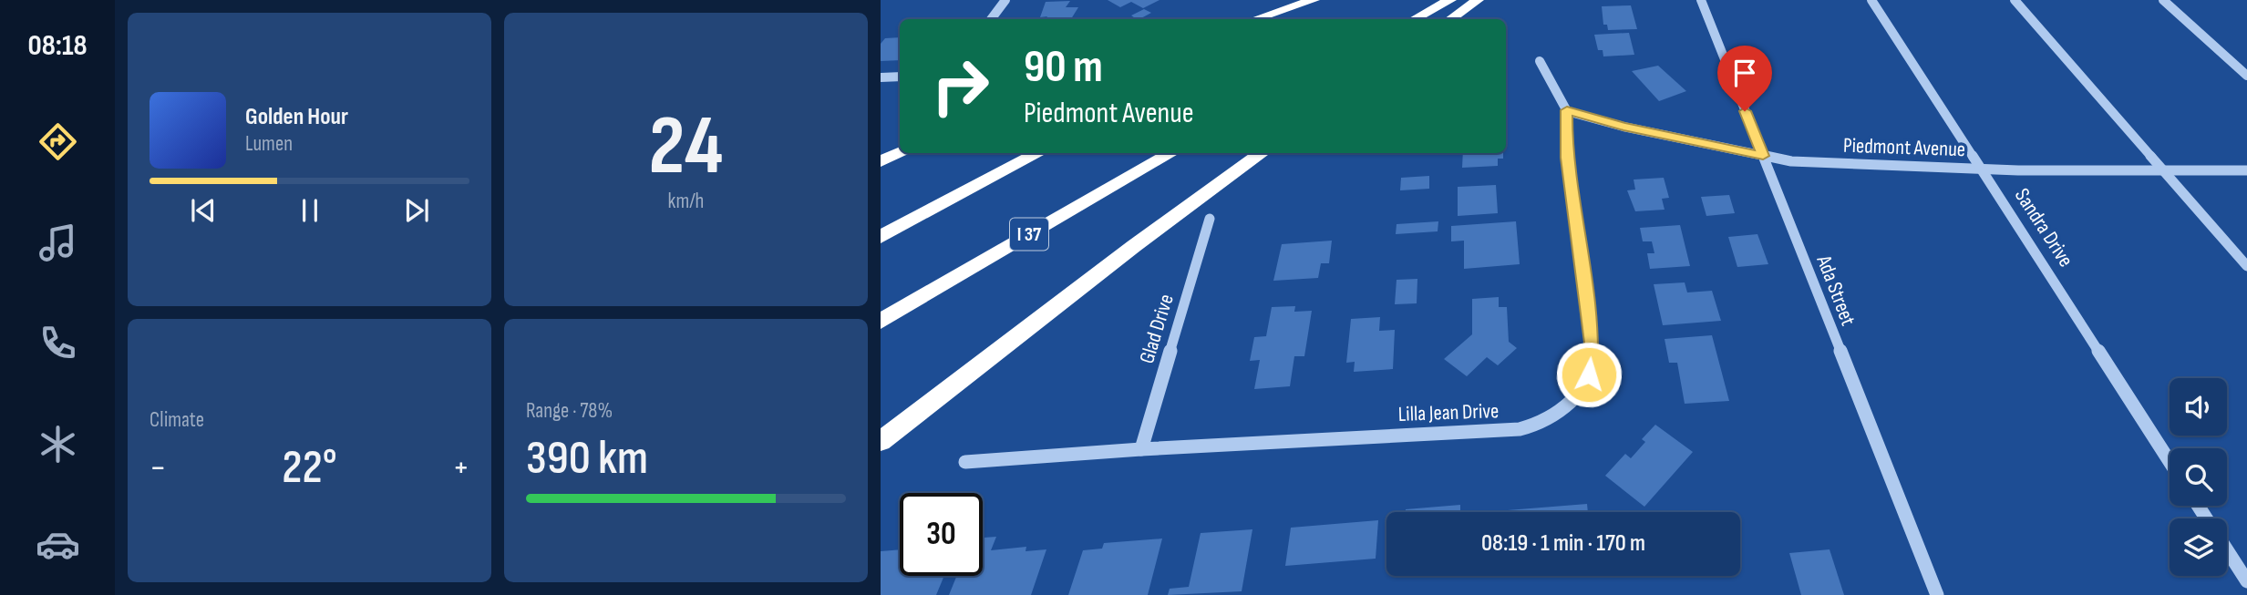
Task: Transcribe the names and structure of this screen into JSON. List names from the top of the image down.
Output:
{
  "streets": {
    "highway": ["I 37"],
    "street": [
      "Piedmont Avenue",
      "Sandra Drive",
      "Ada Street",
      "Glad Drive",
      "Lilla Jean Drive"
    ]
  },
  "crossings": [
    ["Piedmont Avenue", "Sandra Drive"],
    ["Piedmont Avenue", "Ada Street"],
    ["Piedmont Avenue", "Lilla Jean Drive"],
    ["Glad Drive", "Lilla Jean Drive"]
  ],
  "page": {
    "tabs": "08:18",
    "tile": [
      ["24", "km/h"],
      "Climate",
      ["Range · 78%", "390 km"]
    ],
    "turn": ["90 m", "Piedmont Avenue"],
    "song": ["Golden Hour", "Lumen"],
    "heat": ["−", "22°", "+"],
    "limit": "30",
    "trip": "08:19 · 1 min · 170 m"
  }
}
